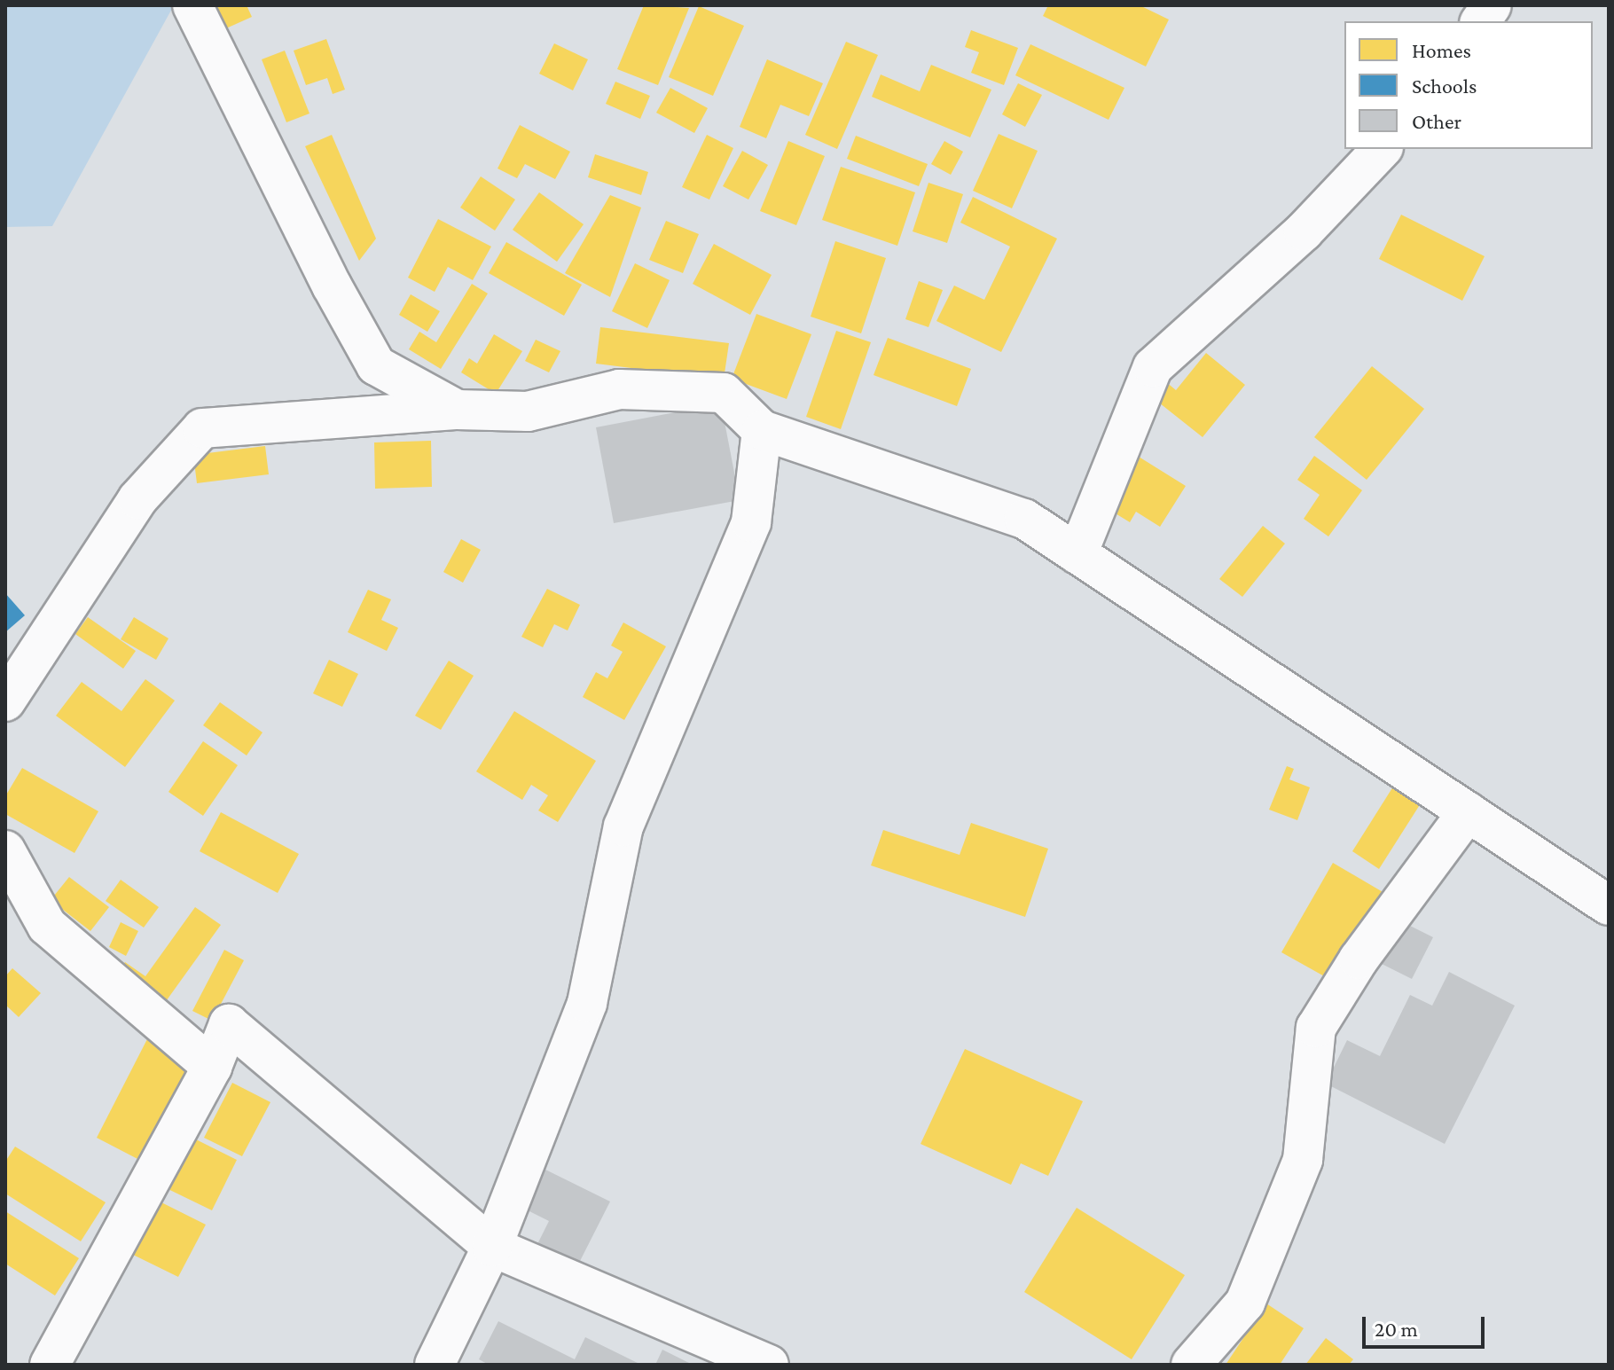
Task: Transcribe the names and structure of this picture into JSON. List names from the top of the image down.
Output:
{
  "legend": ["Homes", "Schools", "Other"],
  "scale_bar": "20 m"
}
